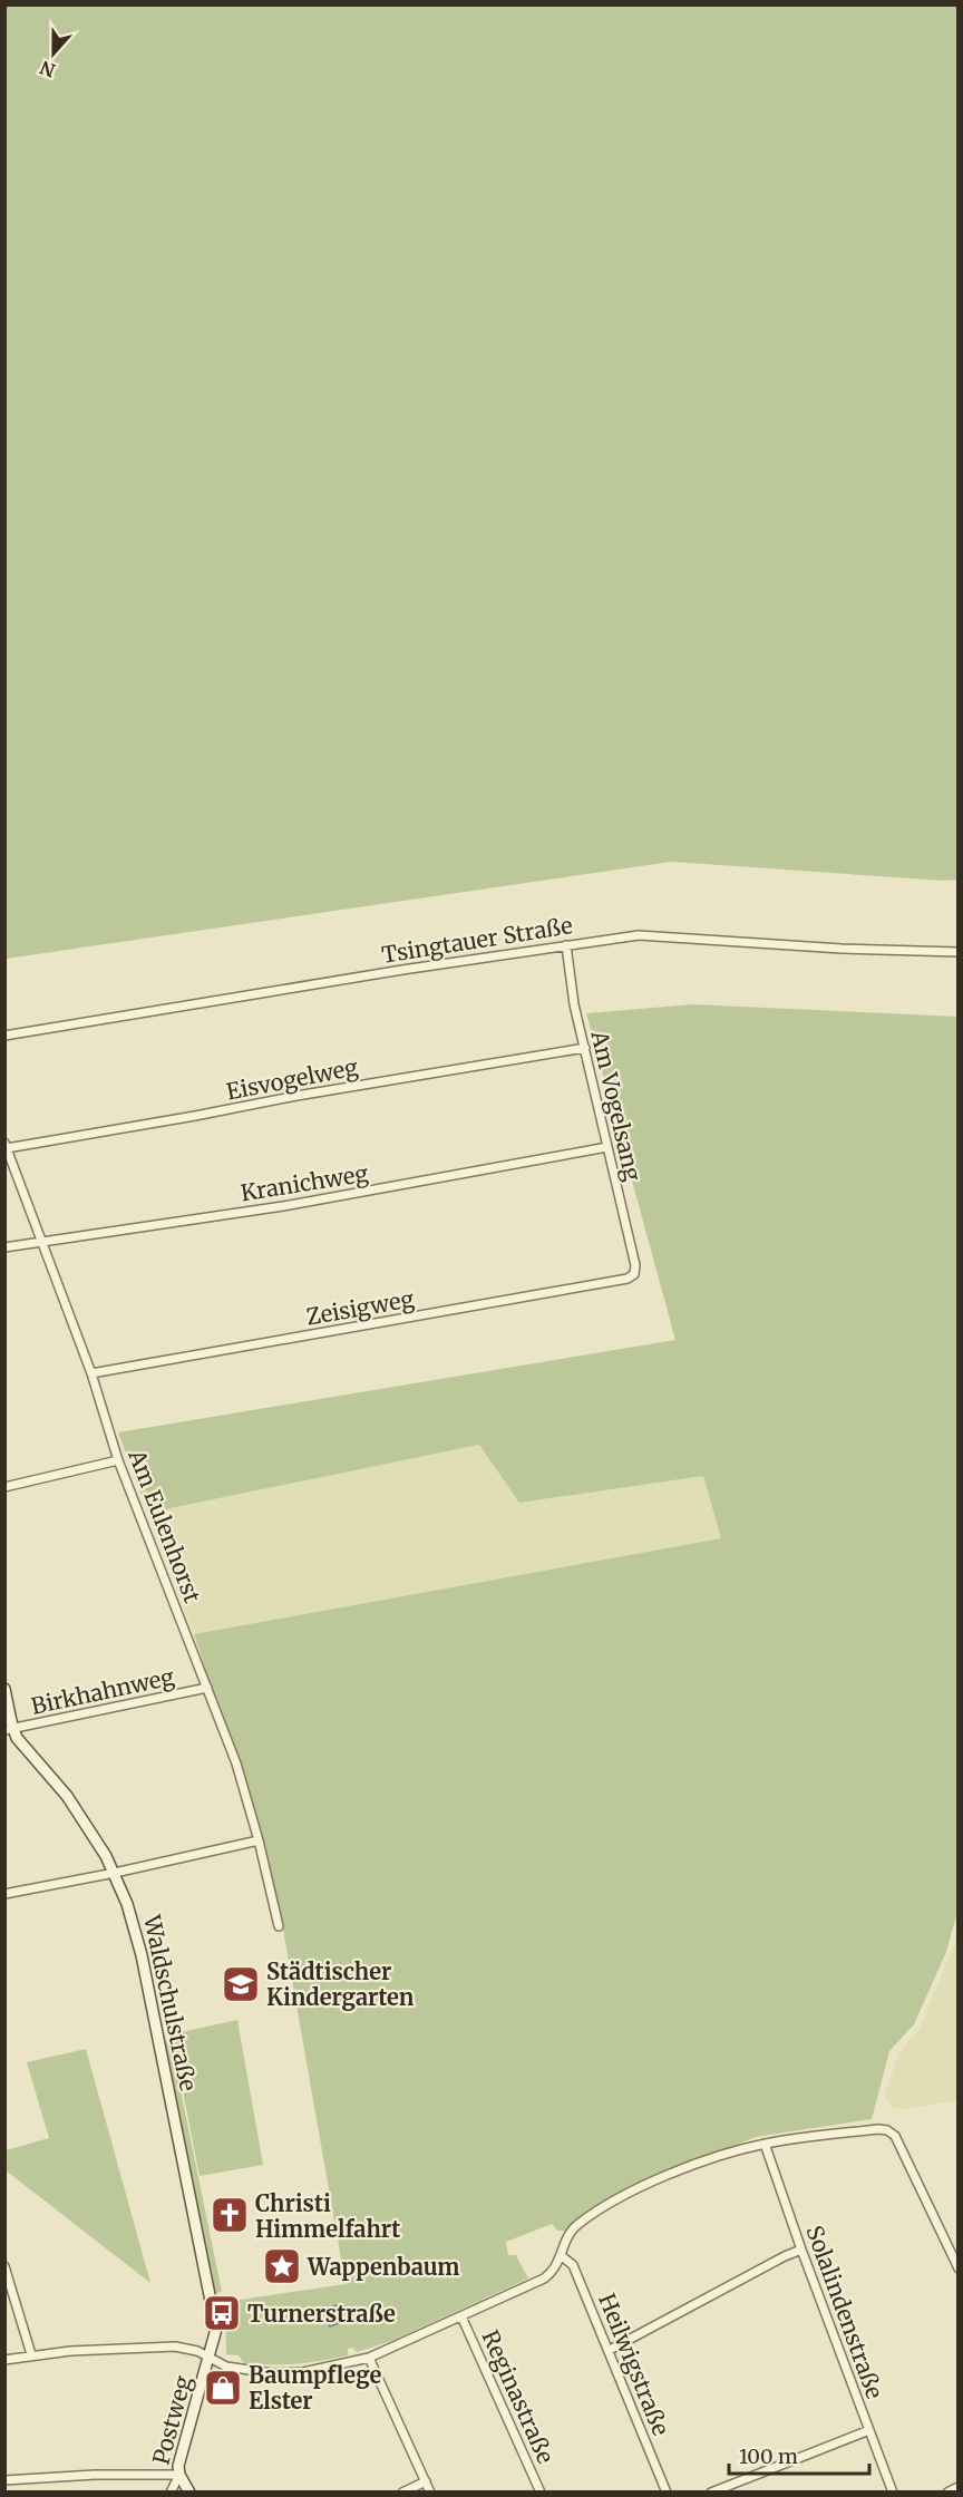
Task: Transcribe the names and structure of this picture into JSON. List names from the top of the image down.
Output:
{
  "streets": {
    "street": [
      "Tsingtauer Straße",
      "Eisvogelweg",
      "Am Vogelsang",
      "Kranichweg",
      "Zeisigweg",
      "Am Eulenhorst",
      "Birkhahnweg",
      "Waldschulstraße",
      "Solalindenstraße",
      "Heilwigstraße",
      "Reginastraße",
      "Postweg"
    ]
  },
  "crossings": [
    ["Tsingtauer Straße", "Am Vogelsang"],
    ["Eisvogelweg", "Am Vogelsang"],
    ["Eisvogelweg", "Am Eulenhorst"],
    ["Am Vogelsang", "Kranichweg"],
    ["Am Vogelsang", "Zeisigweg"],
    ["Kranichweg", "Am Eulenhorst"],
    ["Zeisigweg", "Am Eulenhorst"],
    ["Am Eulenhorst", "Birkhahnweg"],
    ["Birkhahnweg", "Waldschulstraße"],
    ["Waldschulstraße", "Postweg"]
  ],
  "places": {
    "school or university": ["Städtischer Kindergarten"],
    "church": ["Christi Himmelfahrt"],
    "place": ["Wappenbaum"],
    "bus stop": ["Turnerstraße"],
    "shop": ["Baumpflege Elster"]
  },
  "scale_bar": "100 m",
  "north": "bottom"
}
